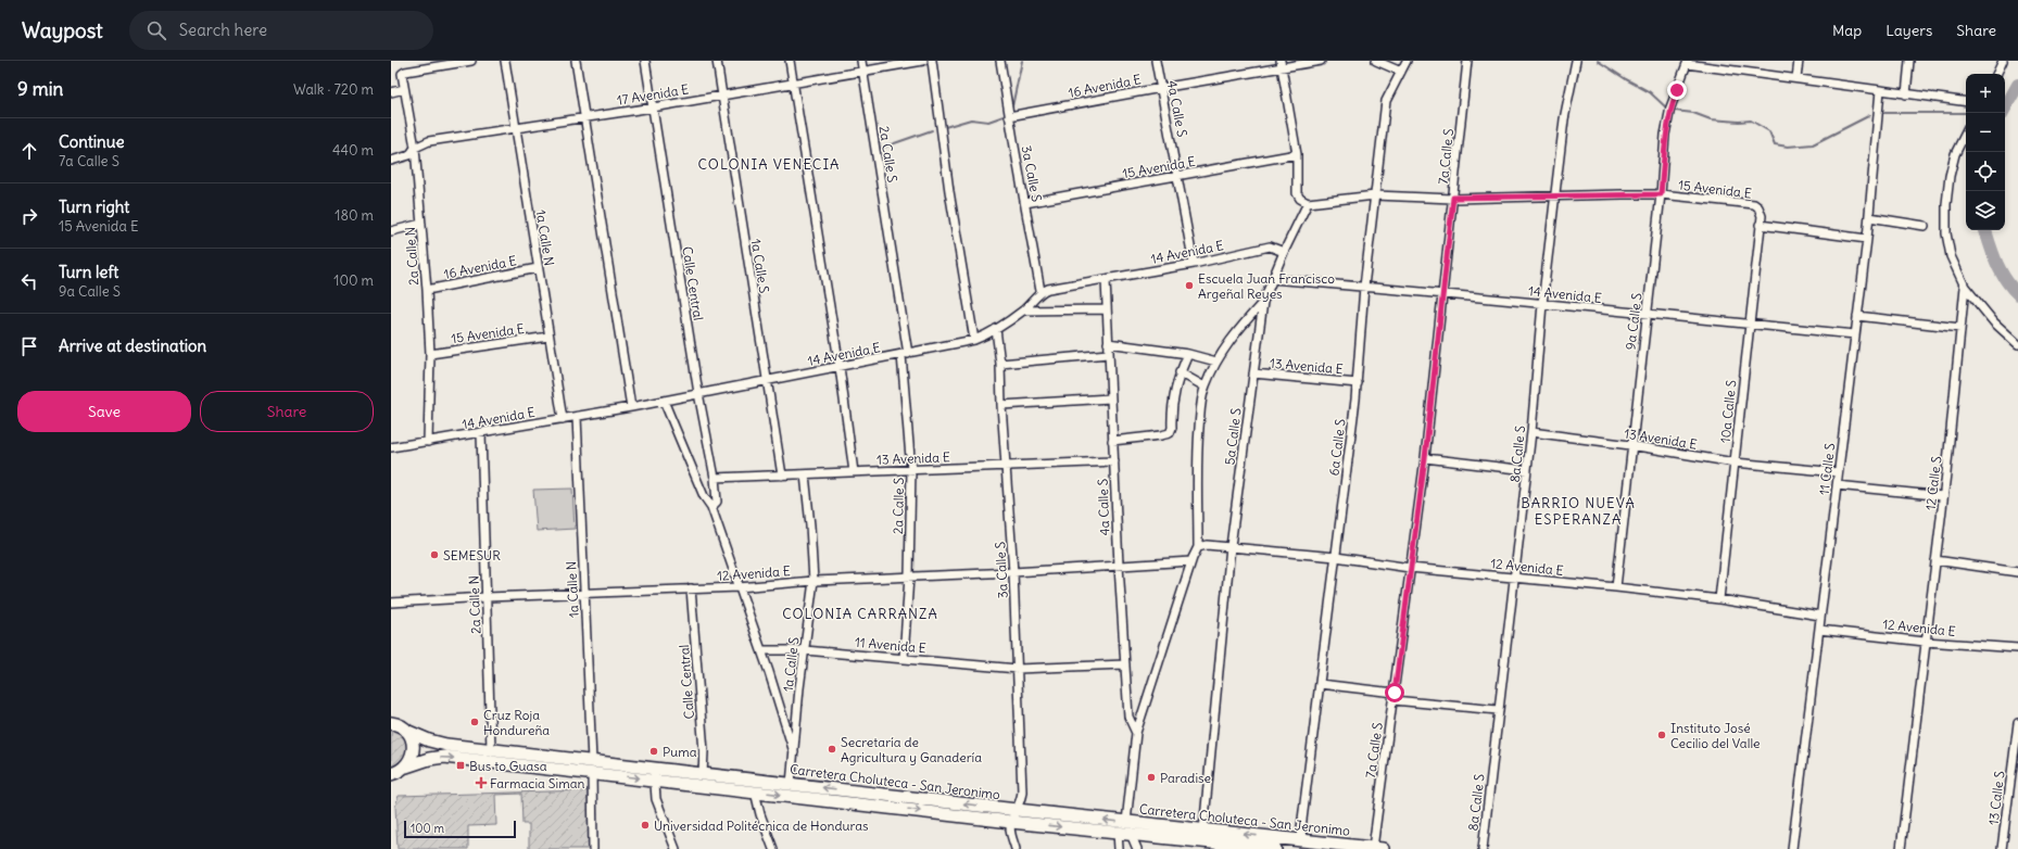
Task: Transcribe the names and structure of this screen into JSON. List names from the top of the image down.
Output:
{
  "streets": {
    "highway": ["Carretera Choluteca - San Jeronimo"],
    "street": [
      "16 Avenida E",
      "17 Avenida E",
      "4a Calle S",
      "2a Calle S",
      "7a Calle S",
      "15 Avenida E",
      "3a Calle S",
      "1a Calle N",
      "14 Avenida E",
      "2a Calle N",
      "1a Calle S",
      "Calle Central",
      "9a Calle S",
      "13 Avenida E",
      "10a Calle S",
      "5a Calle S",
      "6a Calle S",
      "8a Calle S",
      "11 Calle S",
      "12 Calle S",
      "12 Avenida E",
      "11 Avenida E",
      "13 Calle S"
    ]
  },
  "crossings": [
    ["16 Avenida E", "4a Calle S"],
    ["16 Avenida E", "3a Calle S"],
    ["16 Avenida E", "1a Calle N"],
    ["16 Avenida E", "2a Calle N"],
    ["17 Avenida E", "2a Calle S"],
    ["17 Avenida E", "1a Calle N"],
    ["17 Avenida E", "2a Calle N"],
    ["17 Avenida E", "1a Calle S"],
    ["17 Avenida E", "Calle Central"],
    ["4a Calle S", "15 Avenida E"],
    ["4a Calle S", "14 Avenida E"],
    ["4a Calle S", "13 Avenida E"],
    ["4a Calle S", "12 Avenida E"],
    ["4a Calle S", "11 Avenida E"],
    ["4a Calle S", "Carretera Choluteca - San Jeronimo"],
    ["2a Calle S", "14 Avenida E"],
    ["2a Calle S", "13 Avenida E"],
    ["2a Calle S", "12 Avenida E"],
    ["2a Calle S", "11 Avenida E"],
    ["7a Calle S", "15 Avenida E"],
    ["7a Calle S", "14 Avenida E"],
    ["7a Calle S", "12 Avenida E"],
    ["7a Calle S", "Carretera Choluteca - San Jeronimo"],
    ["15 Avenida E", "3a Calle S"],
    ["15 Avenida E", "1a Calle N"],
    ["15 Avenida E", "2a Calle N"],
    ["15 Avenida E", "9a Calle S"],
    ["15 Avenida E", "10a Calle S"],
    ["15 Avenida E", "5a Calle S"],
    ["15 Avenida E", "6a Calle S"],
    ["15 Avenida E", "8a Calle S"],
    ["3a Calle S", "14 Avenida E"],
    ["3a Calle S", "13 Avenida E"],
    ["3a Calle S", "12 Avenida E"],
    ["3a Calle S", "11 Avenida E"],
    ["3a Calle S", "Carretera Choluteca - San Jeronimo"],
    ["1a Calle N", "14 Avenida E"],
    ["1a Calle N", "12 Avenida E"],
    ["1a Calle N", "Carretera Choluteca - San Jeronimo"],
    ["14 Avenida E", "2a Calle N"],
    ["14 Avenida E", "1a Calle S"],
    ["14 Avenida E", "Calle Central"],
    ["14 Avenida E", "9a Calle S"],
    ["14 Avenida E", "10a Calle S"],
    ["14 Avenida E", "5a Calle S"],
    ["14 Avenida E", "6a Calle S"],
    ["14 Avenida E", "8a Calle S"],
    ["14 Avenida E", "11 Calle S"],
    ["2a Calle N", "12 Avenida E"],
    ["2a Calle N", "Carretera Choluteca - San Jeronimo"],
    ["1a Calle S", "13 Avenida E"],
    ["1a Calle S", "12 Avenida E"],
    ["1a Calle S", "11 Avenida E"],
    ["1a Calle S", "Carretera Choluteca - San Jeronimo"],
    ["Calle Central", "13 Avenida E"],
    ["Calle Central", "12 Avenida E"],
    ["Calle Central", "Carretera Choluteca - San Jeronimo"],
    ["9a Calle S", "13 Avenida E"],
    ["9a Calle S", "12 Avenida E"],
    ["13 Avenida E", "10a Calle S"],
    ["13 Avenida E", "5a Calle S"],
    ["13 Avenida E", "6a Calle S"],
    ["13 Avenida E", "8a Calle S"],
    ["13 Avenida E", "11 Calle S"],
    ["10a Calle S", "12 Avenida E"],
    ["5a Calle S", "12 Avenida E"],
    ["5a Calle S", "Carretera Choluteca - San Jeronimo"],
    ["6a Calle S", "12 Avenida E"],
    ["6a Calle S", "Carretera Choluteca - San Jeronimo"],
    ["8a Calle S", "12 Avenida E"],
    ["11 Calle S", "12 Avenida E"],
    ["12 Calle S", "12 Avenida E"]
  ],
  "districts": ["COLONIA VENECIA", "BARRIO NUEVA ESPERANZA", "COLONIA CARRANZA"],
  "places": {
    "other": [
      "Escuela Juan Francisco Argeñal Reyes",
      "SEMESUR",
      "Cruz Roja Hondureña",
      "Instituto José Cecilio del Valle",
      "Secretaría de Agricultura y Ganadería",
      "Puma",
      "Paradise",
      "Universidad Politécnica de Honduras"
    ],
    "transit": ["Bus to Guasa"],
    "health": ["Farmacia Siman"]
  },
  "scale_bar": "100 m",
  "page": {
    "header": "Waypost",
    "search": "Search here",
    "nav": ["Map", "Layers", "Share"],
    "heading": ["9 min", "Walk · 720 m"],
    "map_buttons": ["+", "−"],
    "list": [
      ["Continue", "7a Calle S", "440 m"],
      ["Turn right", "15 Avenida E", "180 m"],
      ["Turn left", "9a Calle S", "100 m"],
      "Arrive at destination"
    ],
    "buttons": ["Save", "Share"],
    "scale": "100 m"
  }
}
